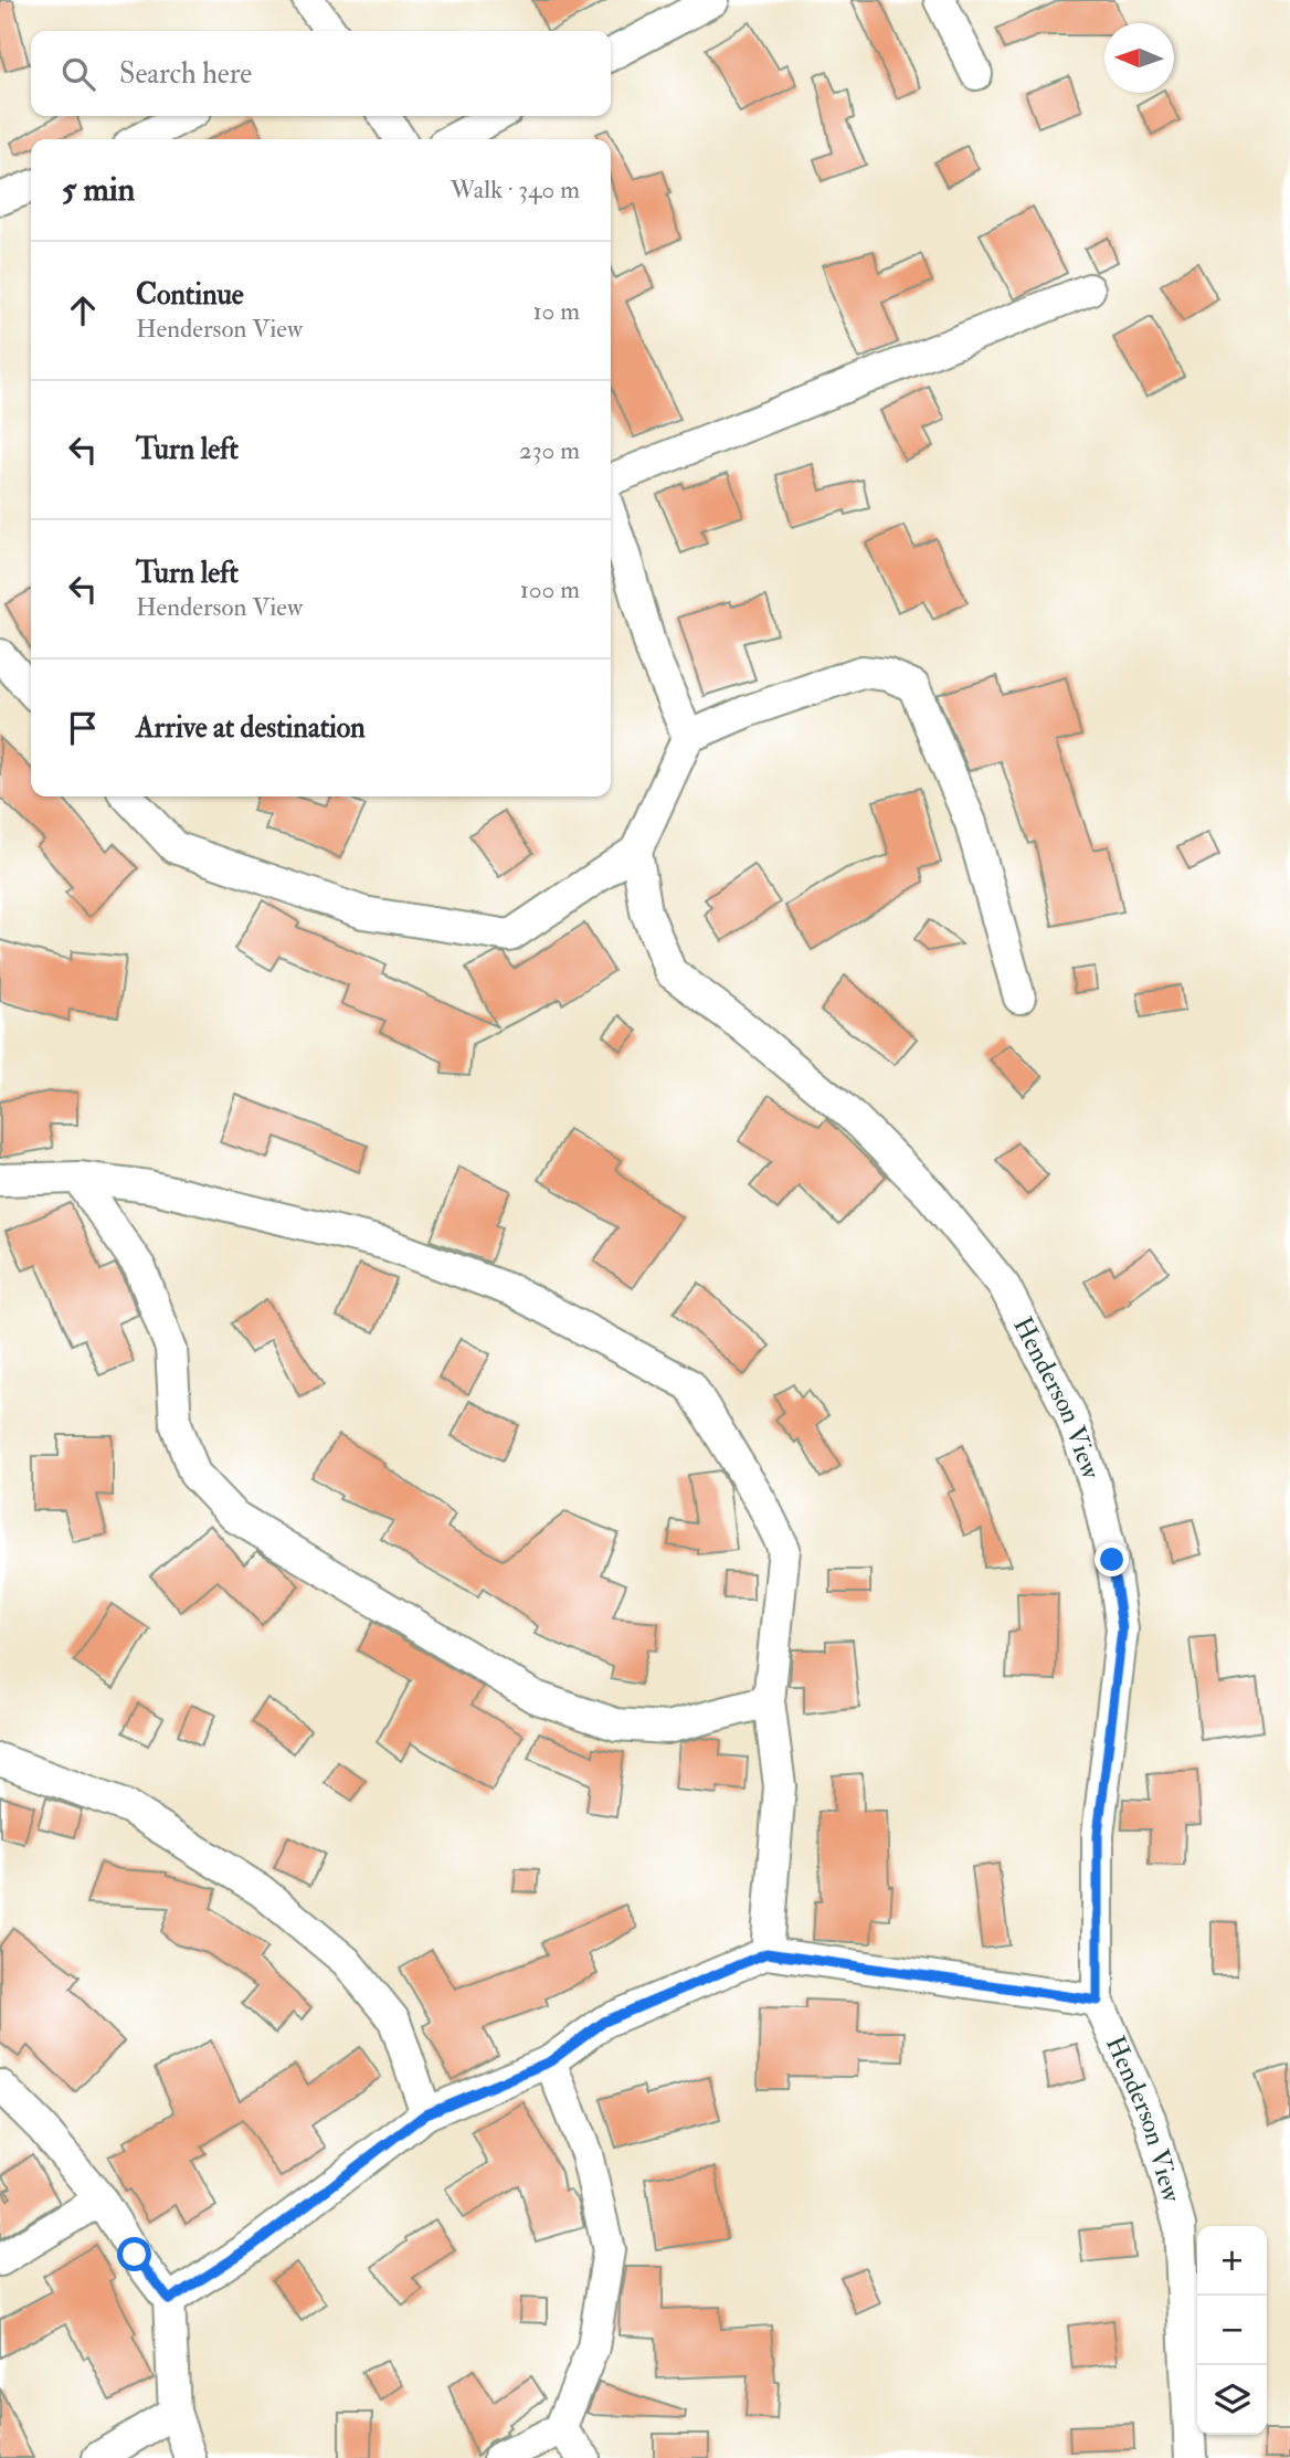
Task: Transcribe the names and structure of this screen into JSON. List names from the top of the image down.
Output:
{
  "streets": {
    "street": ["Henderson View"]
  },
  "north": "left",
  "page": {
    "search": "Search here",
    "heading": ["5 min", "Walk · 340 m"],
    "list": [
      ["Continue", "Henderson View", "10 m"],
      ["Turn left", "230 m"],
      ["Turn left", "Henderson View", "100 m"],
      "Arrive at destination"
    ],
    "map_buttons": ["+", "−"]
  }
}
